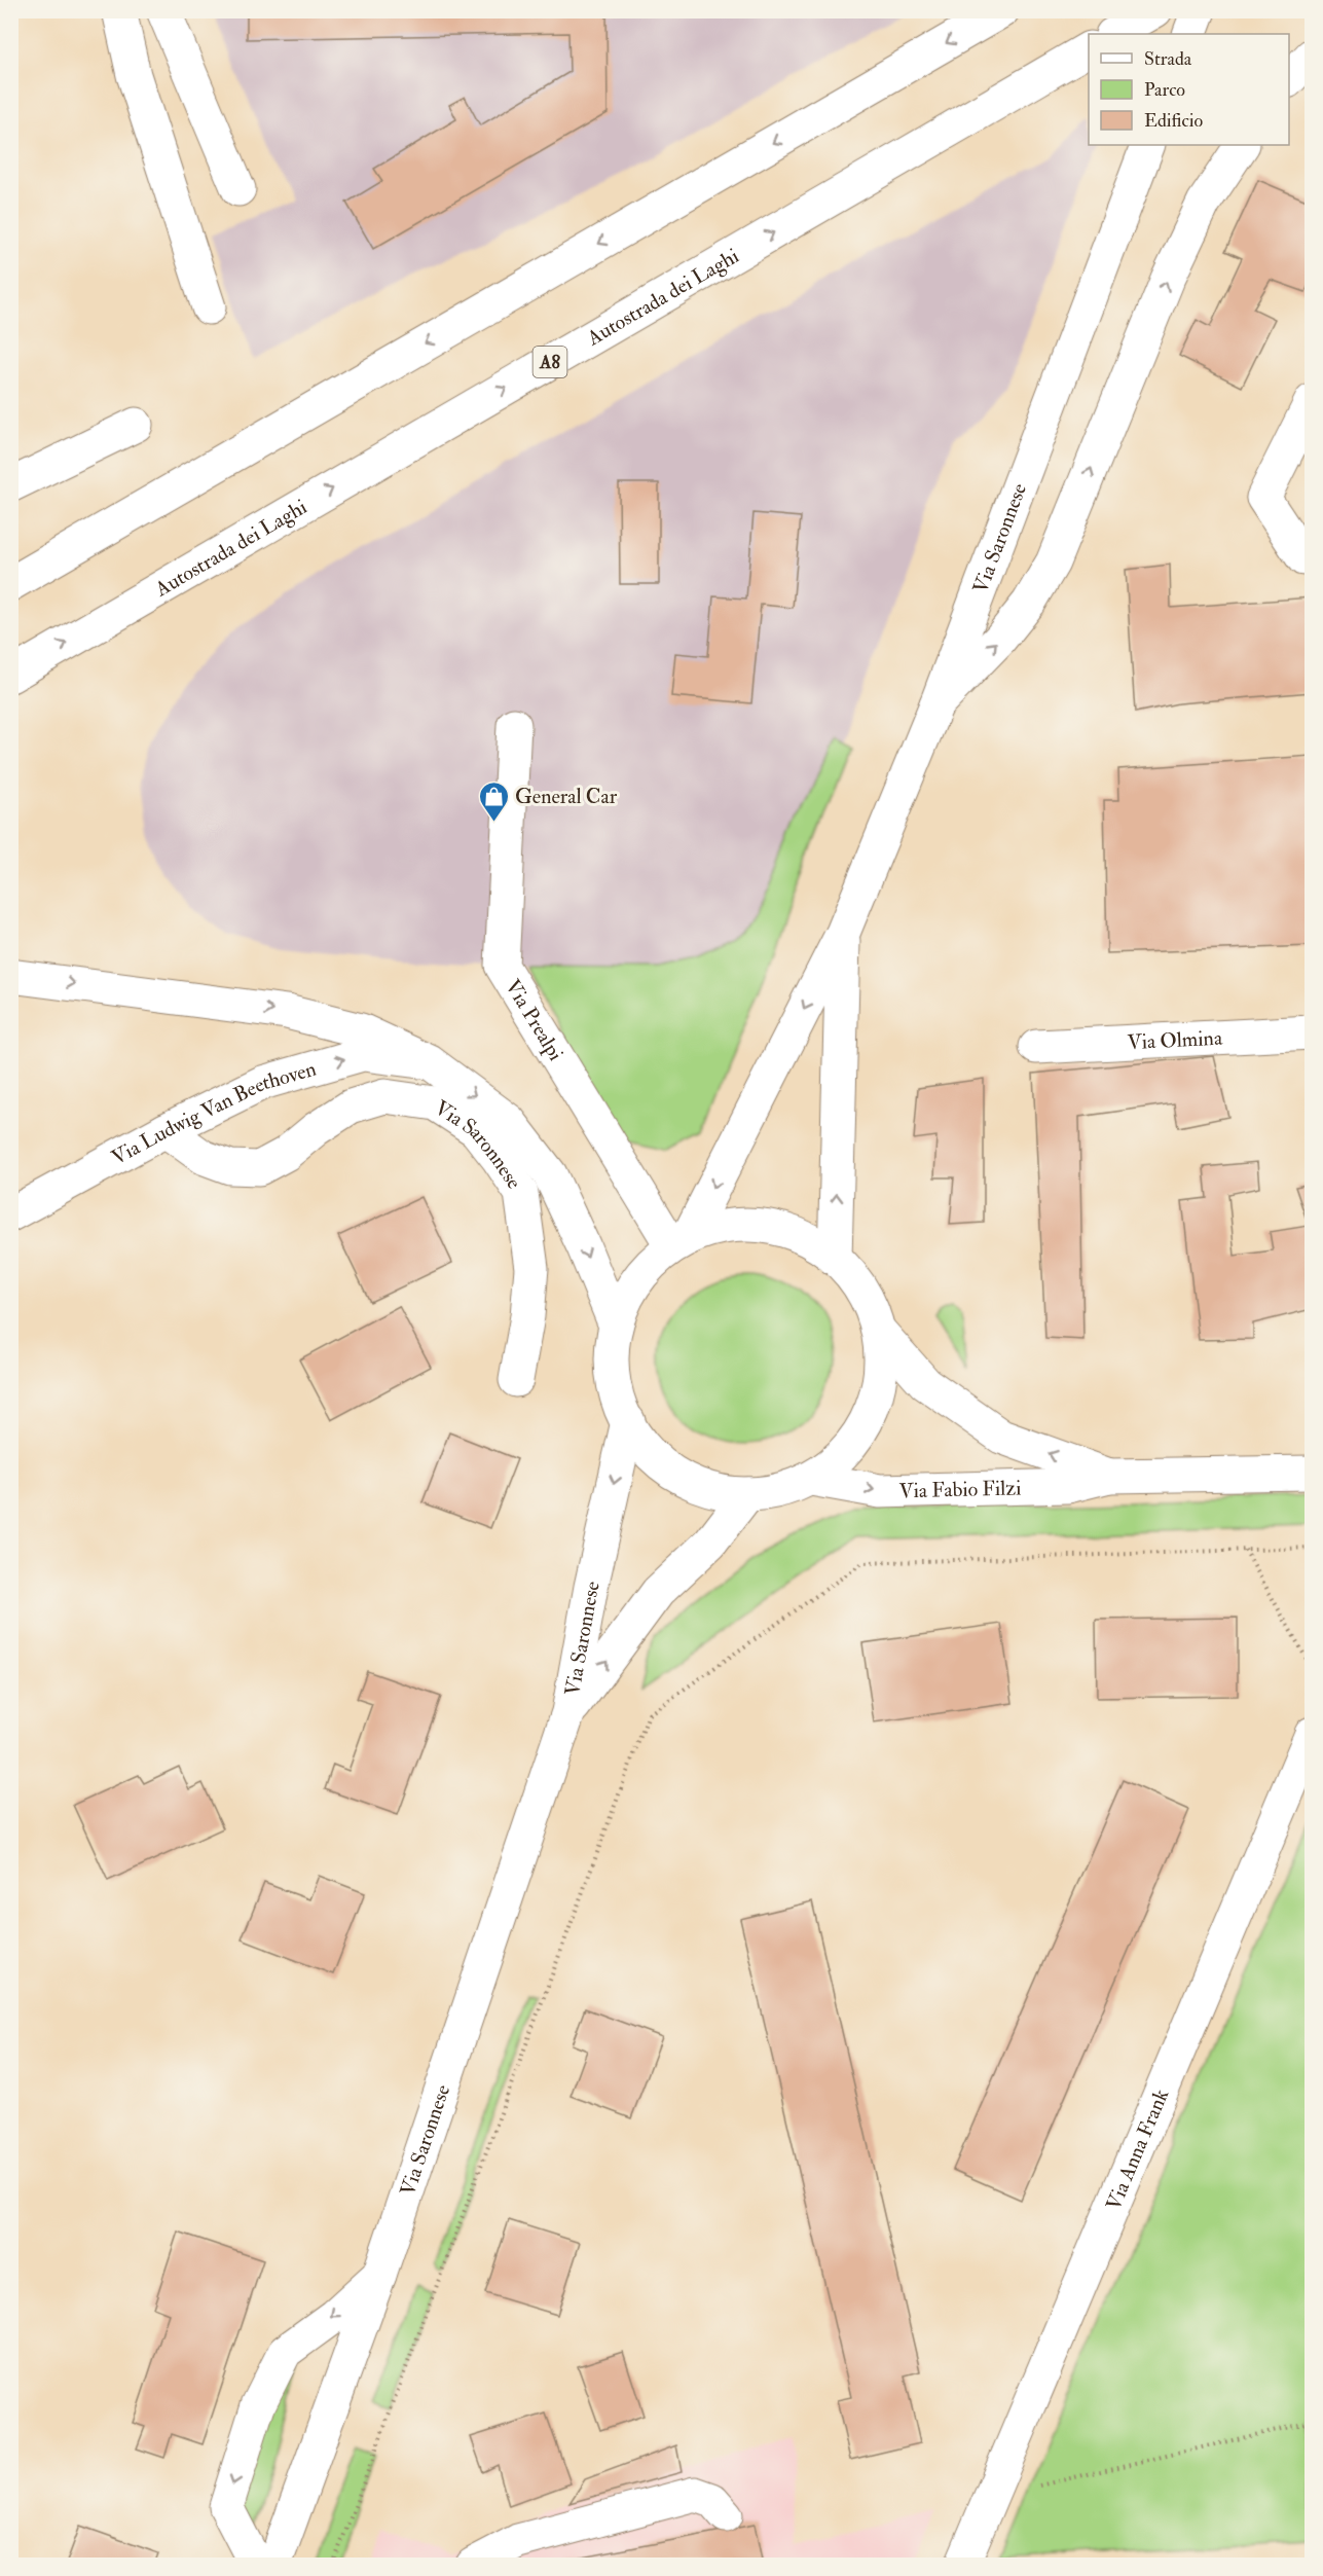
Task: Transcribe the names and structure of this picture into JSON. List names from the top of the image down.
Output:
{
  "streets": {
    "main road": [
      "Autostrada dei Laghi",
      "A8",
      "Via Saronnese",
      "Via Prealpi",
      "Via Olmina",
      "Via Ludwig Van Beethoven",
      "Via Fabio Filzi",
      "Via Anna Frank"
    ]
  },
  "crossings": [
    ["Via Saronnese", "Via Prealpi"],
    ["Via Saronnese", "Via Ludwig Van Beethoven"],
    ["Via Saronnese", "Via Fabio Filzi"]
  ],
  "one_way": ["Via Ludwig Van Beethoven"],
  "places": {
    "shop": ["General Car"]
  },
  "legend": ["Strada", "Parco", "Edificio"]
}
